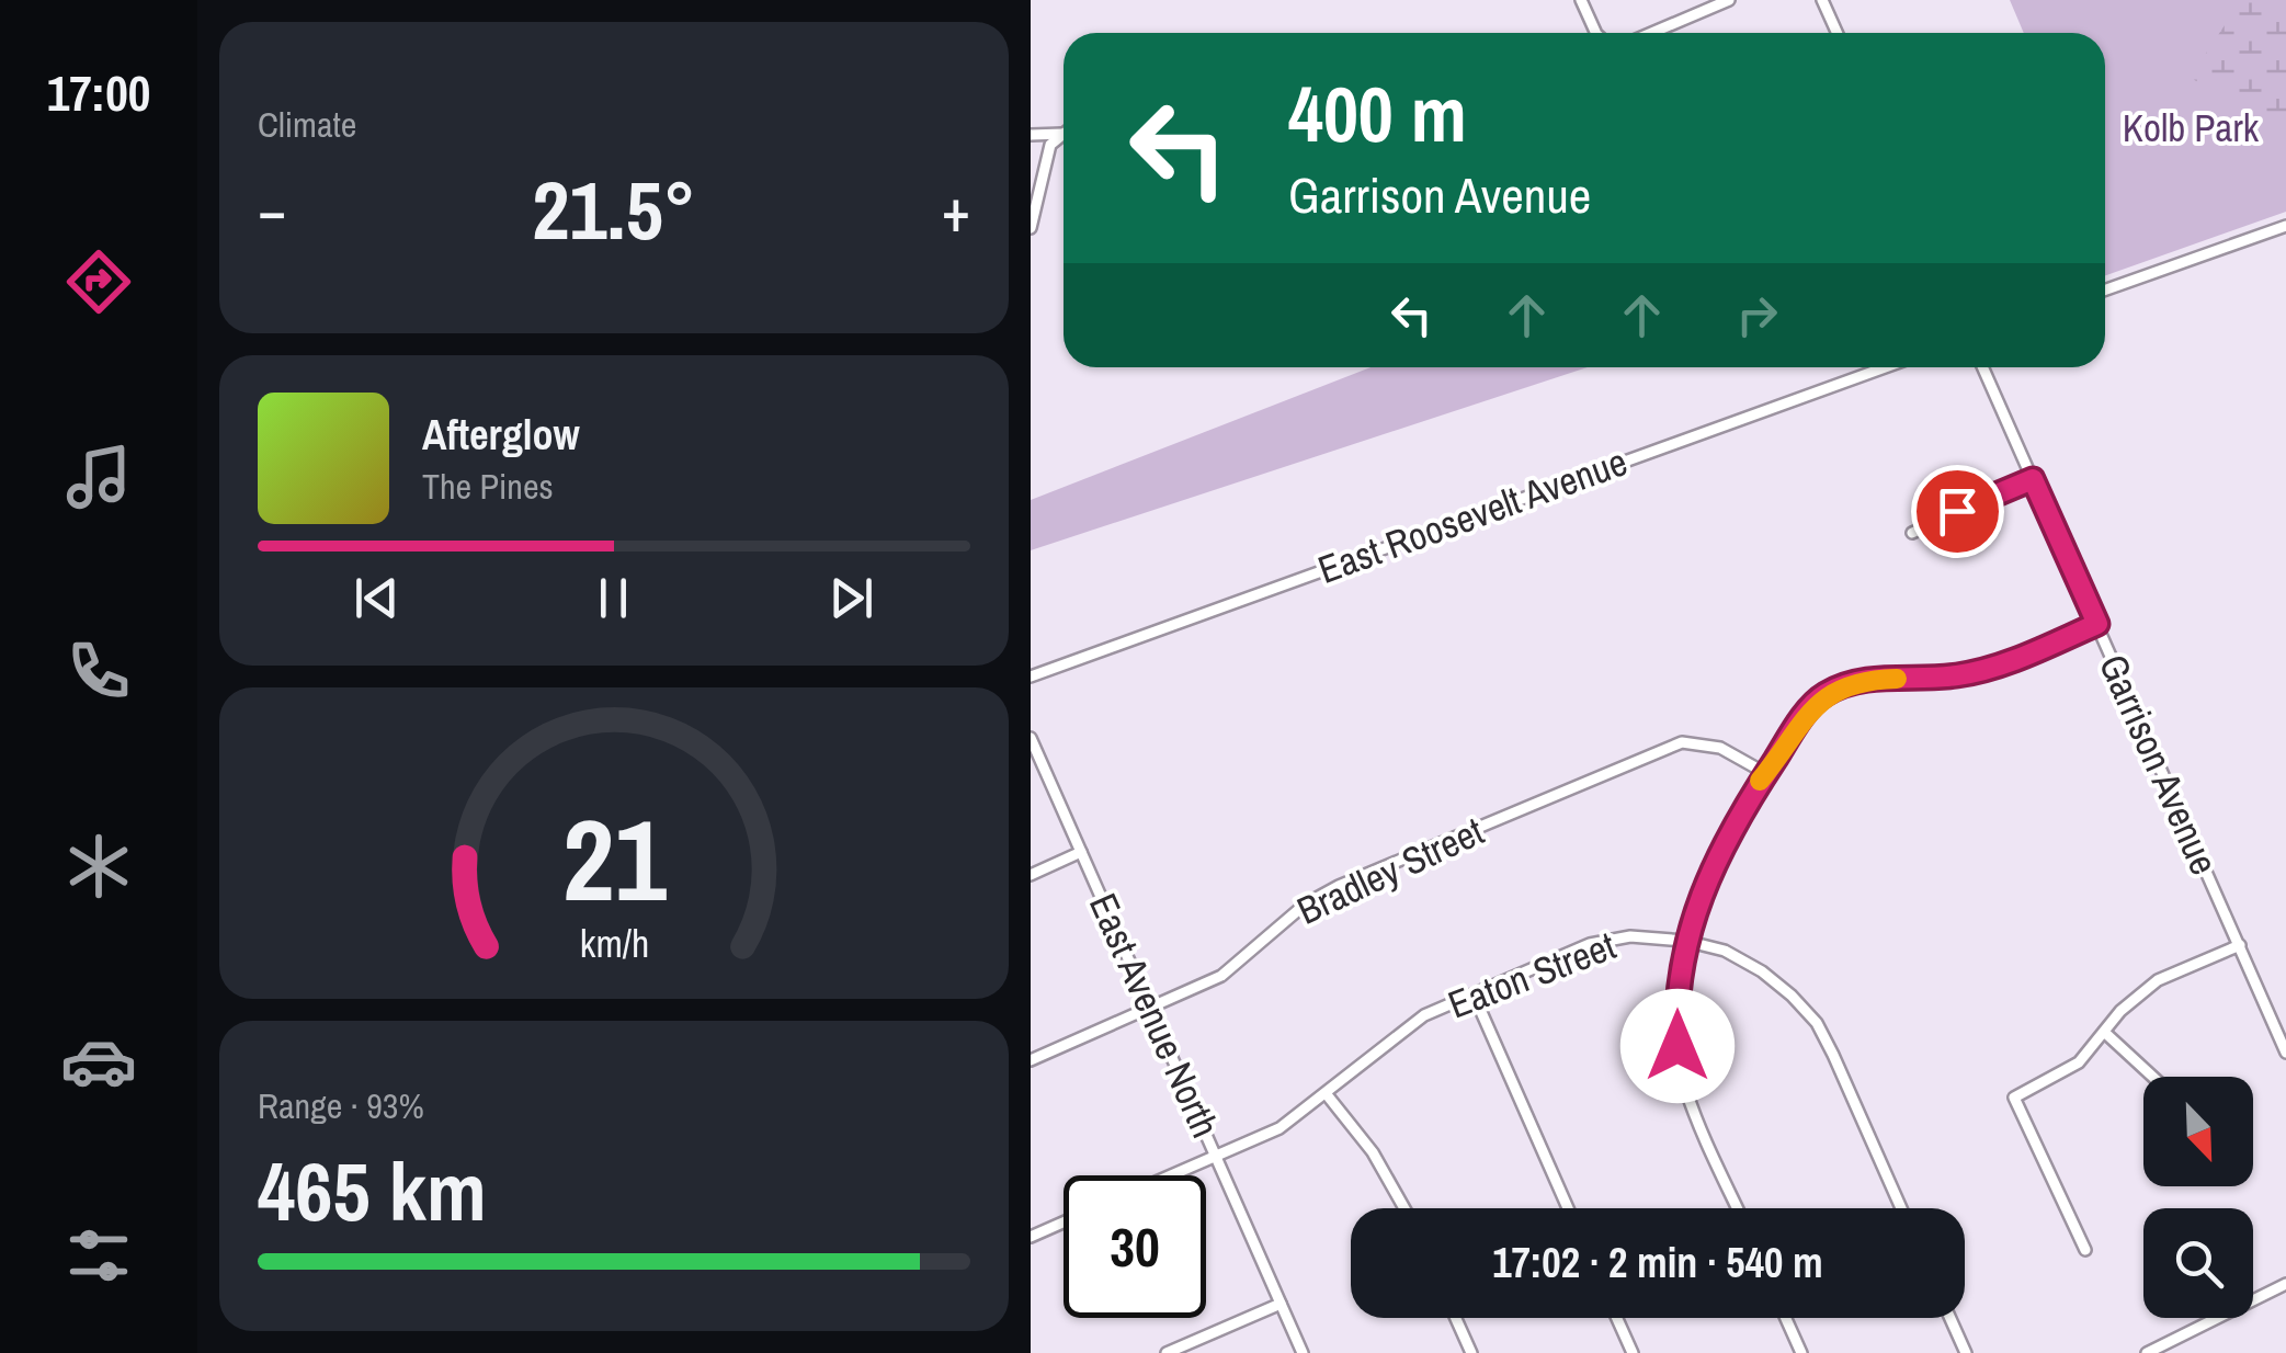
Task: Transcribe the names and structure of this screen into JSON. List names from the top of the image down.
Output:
{
  "streets": {
    "street": [
      "East Roosevelt Avenue",
      "Garrison Avenue",
      "Bradley Street",
      "Eaton Street",
      "East Avenue North"
    ]
  },
  "crossings": [
    ["Bradley Street", "East Avenue North"],
    ["Eaton Street", "East Avenue North"]
  ],
  "parks": ["Kolb Park"],
  "north": "bottom right",
  "page": {
    "tabs": "17:00",
    "tile": [
      "Climate",
      ["Range · 93%", "465 km"]
    ],
    "turn": ["400 m", "Garrison Avenue"],
    "heat": ["−", "21.5°", "+"],
    "song": ["Afterglow", "The Pines"],
    "limit": "30",
    "trip": "17:02 · 2 min · 540 m",
    "gauge": ["21", "km/h"]
  }
}
